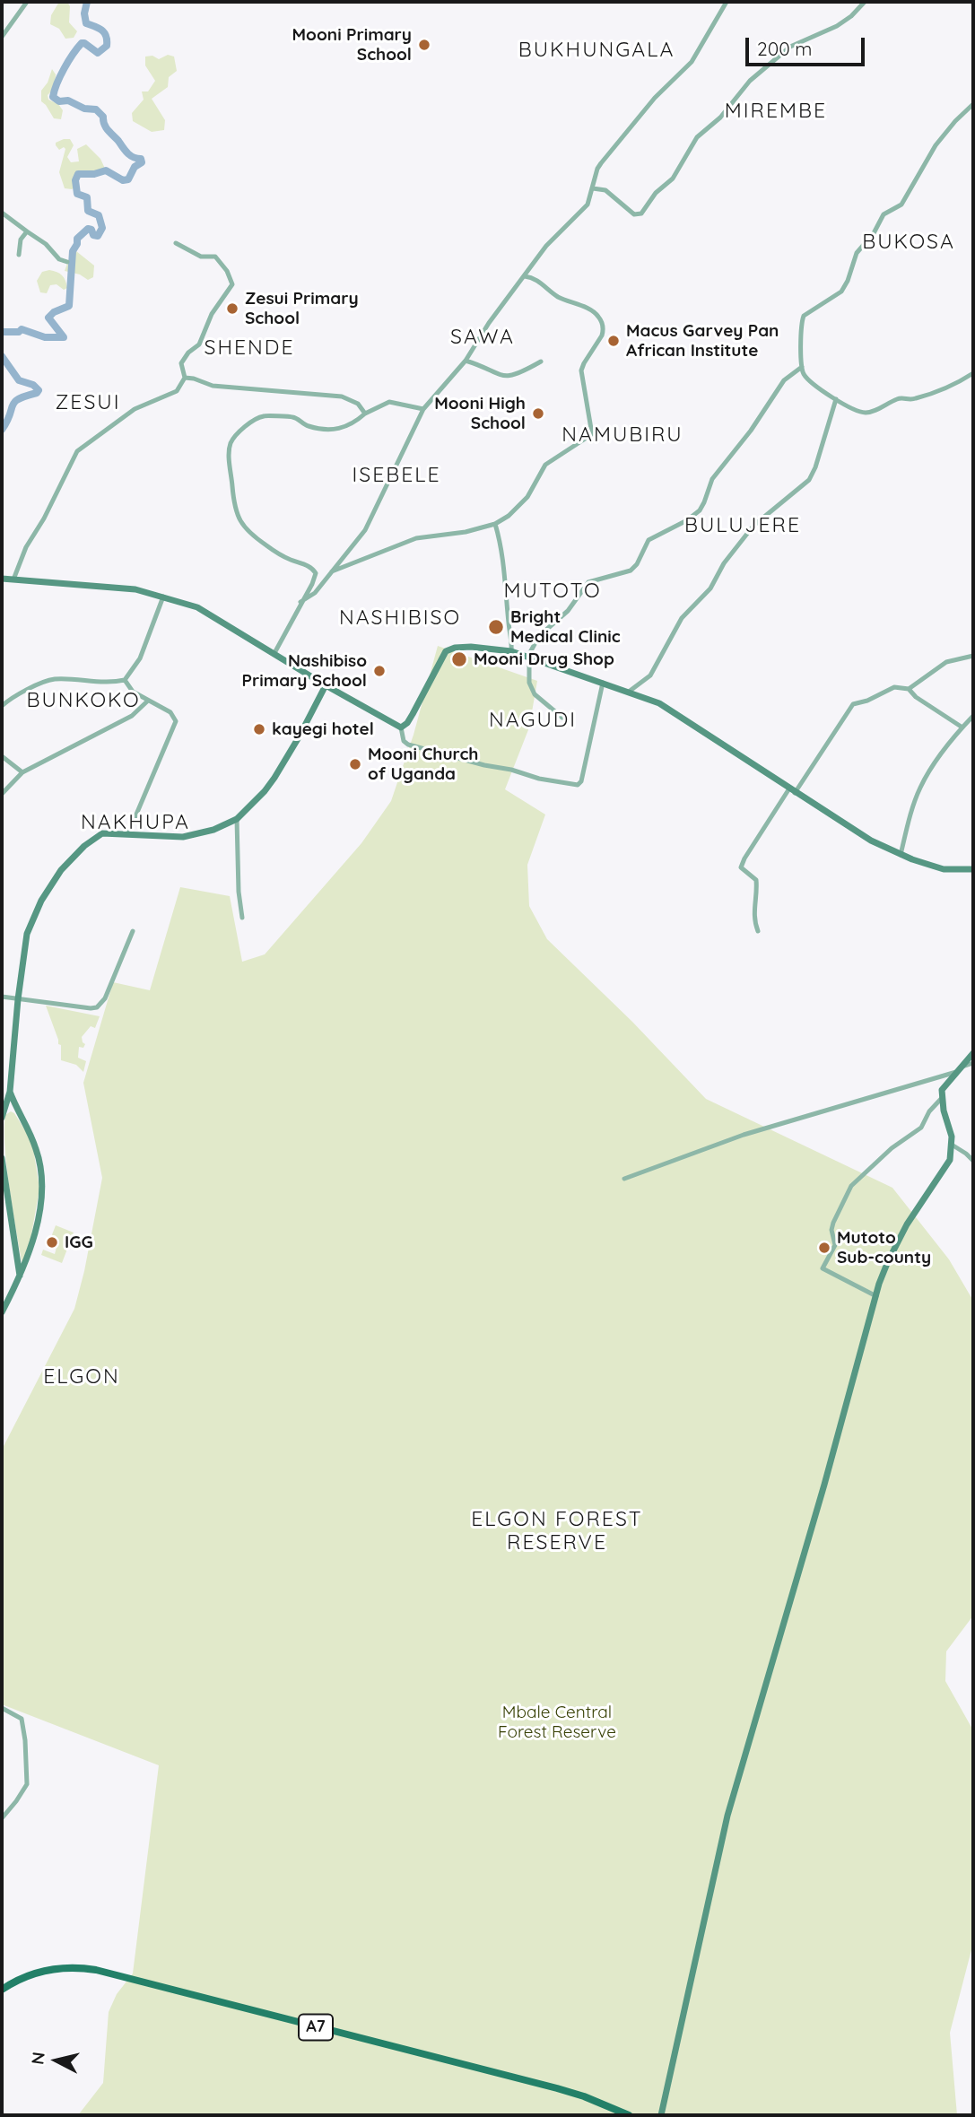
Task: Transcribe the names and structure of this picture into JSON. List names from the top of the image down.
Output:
{
  "streets": {
    "main road": ["A7"]
  },
  "districts": [
    "BUKHUNGALA",
    "MIREMBE",
    "BUKOSA",
    "SAWA",
    "SHENDE",
    "ZESUI",
    "NAMUBIRU",
    "ISEBELE",
    "BULUJERE",
    "MUTOTO",
    "NASHIBISO",
    "BUNKOKO",
    "NAGUDI",
    "NAKHUPA",
    "ELGON",
    "ELGON FOREST RESERVE"
  ],
  "parks": ["Mbale Central Forest Reserve"],
  "places": [
    "Mooni Primary School",
    "Zesui Primary School",
    "Macus Garvey Pan African Institute",
    "Mooni High School",
    "Bright Medical Clinic",
    "Mooni Drug Shop",
    "Nashibiso Primary School",
    "kayegi hotel",
    "Mooni Church of Uganda",
    "IGG",
    "Mutoto Sub-county"
  ],
  "scale_bar": "200 m",
  "north": "left"
}
